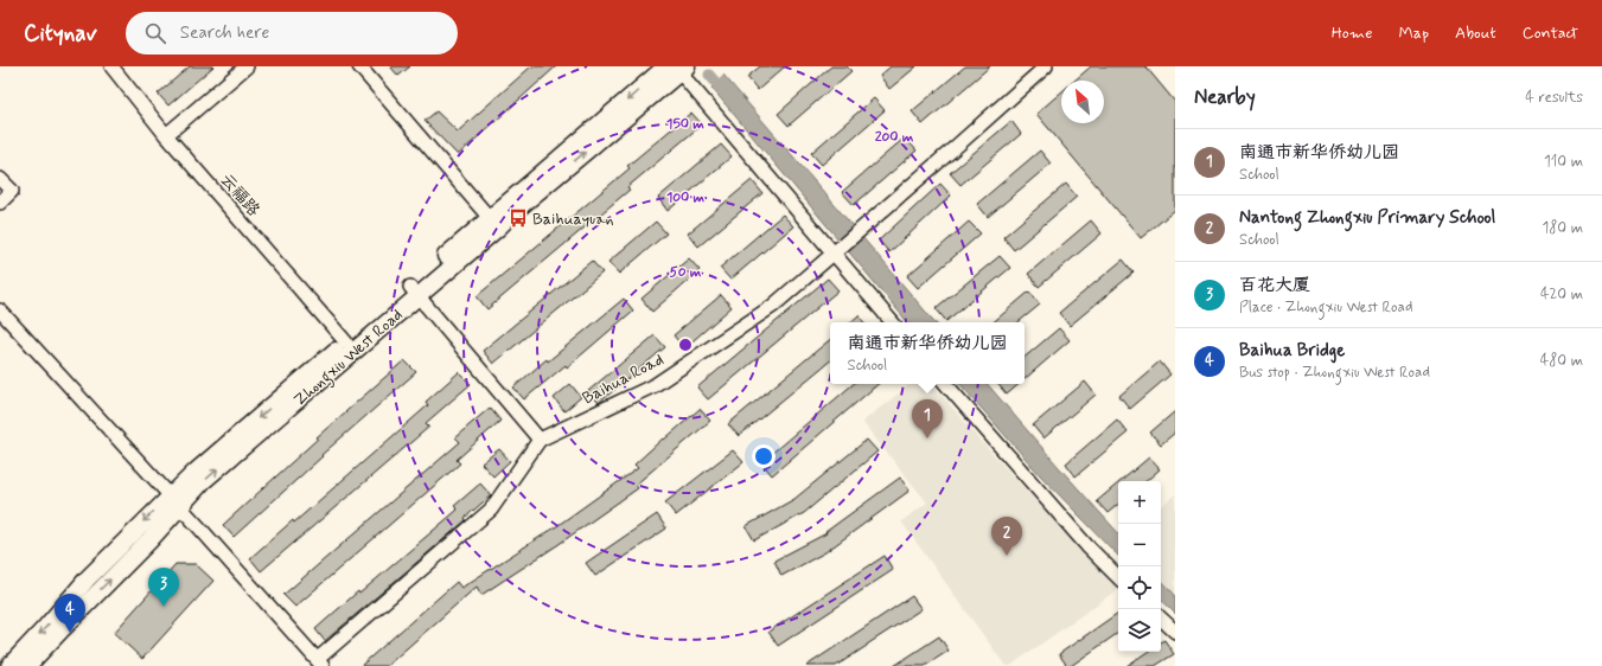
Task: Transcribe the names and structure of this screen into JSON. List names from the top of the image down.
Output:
{
  "streets": {
    "main road": ["Zhongxiu West Road"],
    "street": ["云福路", "Baihua Road"]
  },
  "crossings": [
    ["云福路", "Zhongxiu West Road"]
  ],
  "places": {
    "bus stop": ["Baihuayuan"]
  },
  "north": "top left",
  "page": {
    "header": "Citynav",
    "search": "Search here",
    "nav": [
      "Home",
      "Map",
      "About",
      "Contact"
    ],
    "heading": ["Nearby", "4 results"],
    "list": [
      {
        "mark": "1",
        "name": "南通市新华侨幼儿园",
        "note": "School",
        "value": "110 m"
      },
      {
        "mark": "2",
        "name": "Nantong Zhongxiu Primary School",
        "note": "School",
        "value": "180 m"
      },
      {
        "mark": "3",
        "name": "百花大厦",
        "note": "Place · Zhongxiu West Road",
        "value": "420 m"
      },
      {
        "mark": "4",
        "name": "Baihua Bridge",
        "note": "Bus stop · Zhongxiu West Road",
        "value": "480 m"
      }
    ],
    "popup": ["南通市新华侨幼儿园", "School"],
    "pins": [
      "1",
      "2",
      "3",
      "4"
    ],
    "map_buttons": ["+", "−"]
  },
  "rings": [
    "150 m",
    "200 m",
    "100 m",
    "50 m"
  ]
}
